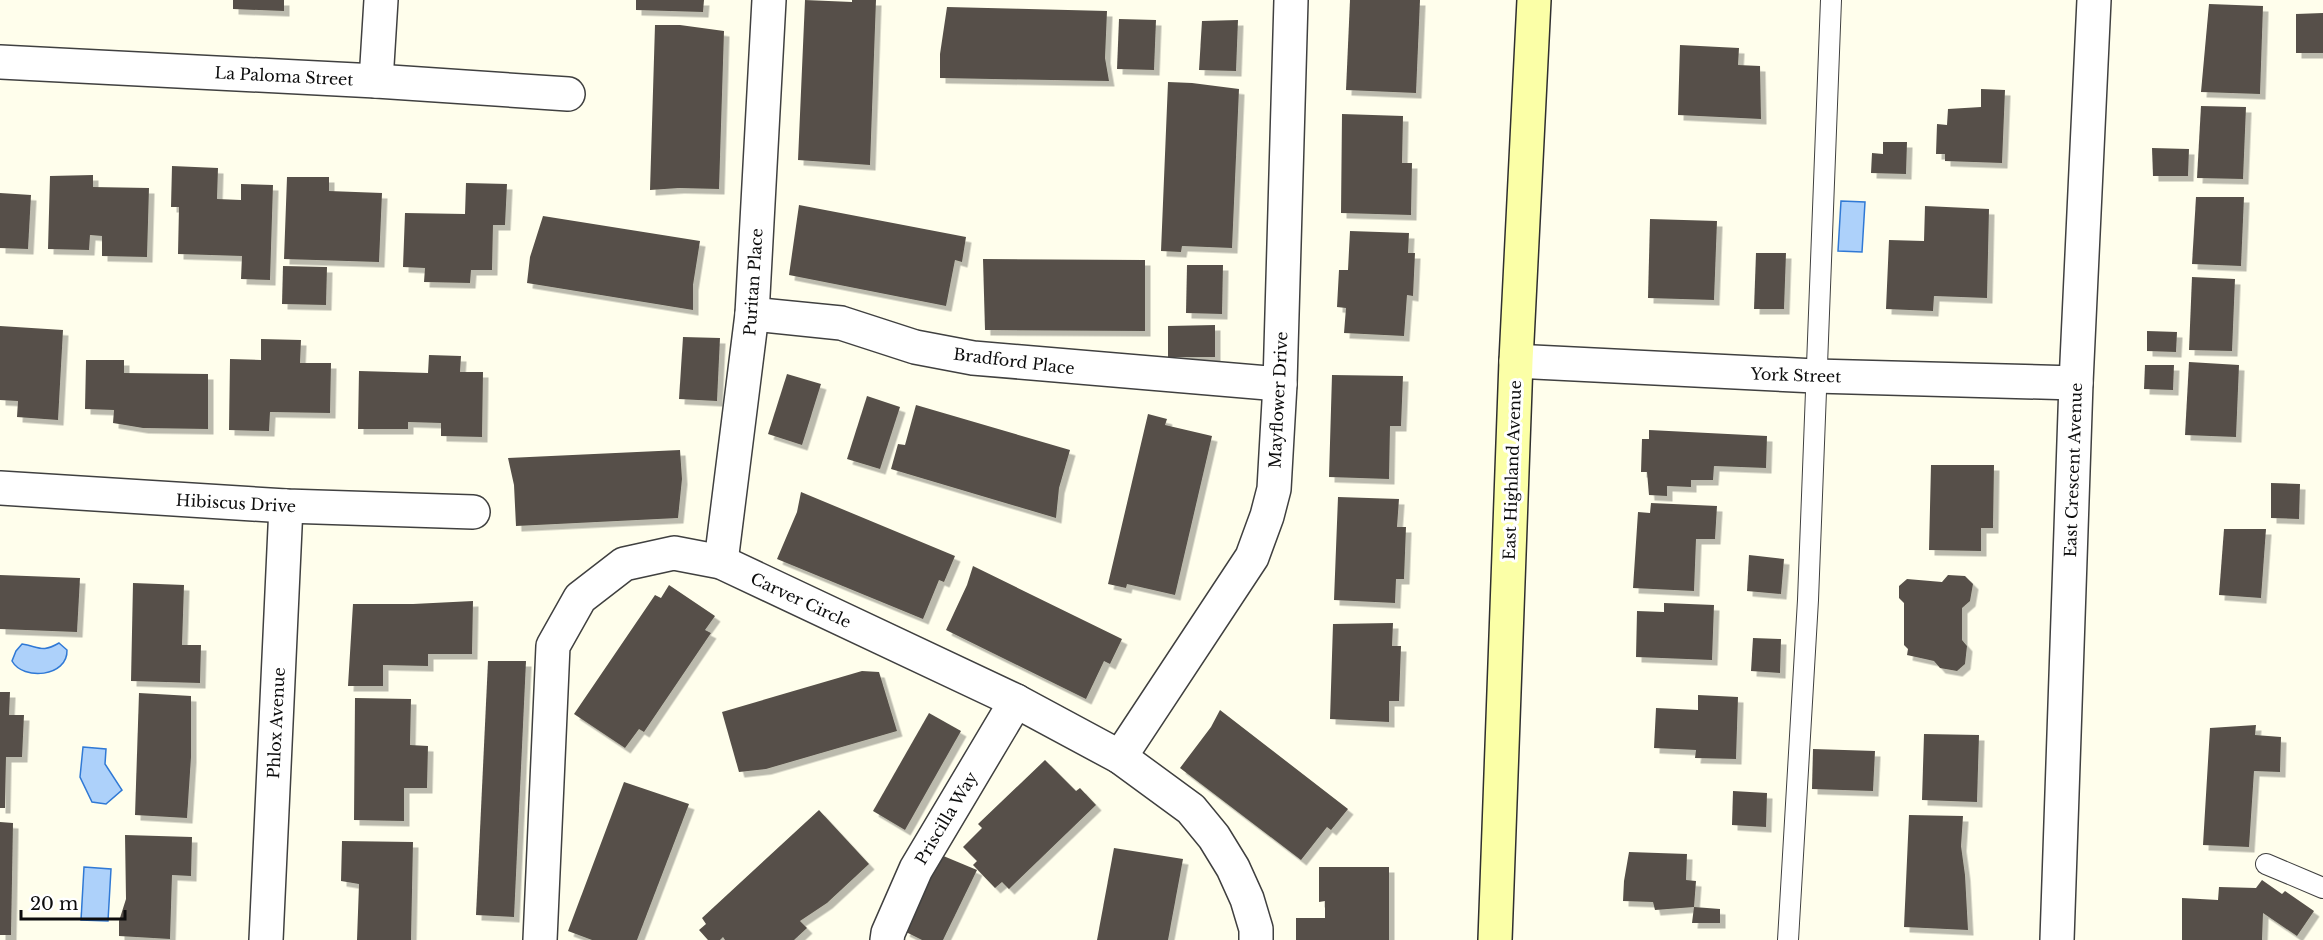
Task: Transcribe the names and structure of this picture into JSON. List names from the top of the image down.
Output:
{
  "streets": {
    "street": [
      "La Paloma Street",
      "Puritan Place",
      "Bradford Place",
      "York Street",
      "Mayflower Drive",
      "East Highland Avenue",
      "East Crescent Avenue",
      "Hibiscus Drive",
      "Carver Circle",
      "Phlox Avenue",
      "Priscilla Way"
    ]
  },
  "crossings": [
    ["Puritan Place", "Bradford Place"],
    ["Puritan Place", "Carver Circle"],
    ["Bradford Place", "Mayflower Drive"],
    ["York Street", "East Highland Avenue"],
    ["York Street", "East Crescent Avenue"],
    ["Mayflower Drive", "Carver Circle"],
    ["Hibiscus Drive", "Phlox Avenue"],
    ["Carver Circle", "Priscilla Way"]
  ],
  "scale_bar": "20 m"
}
